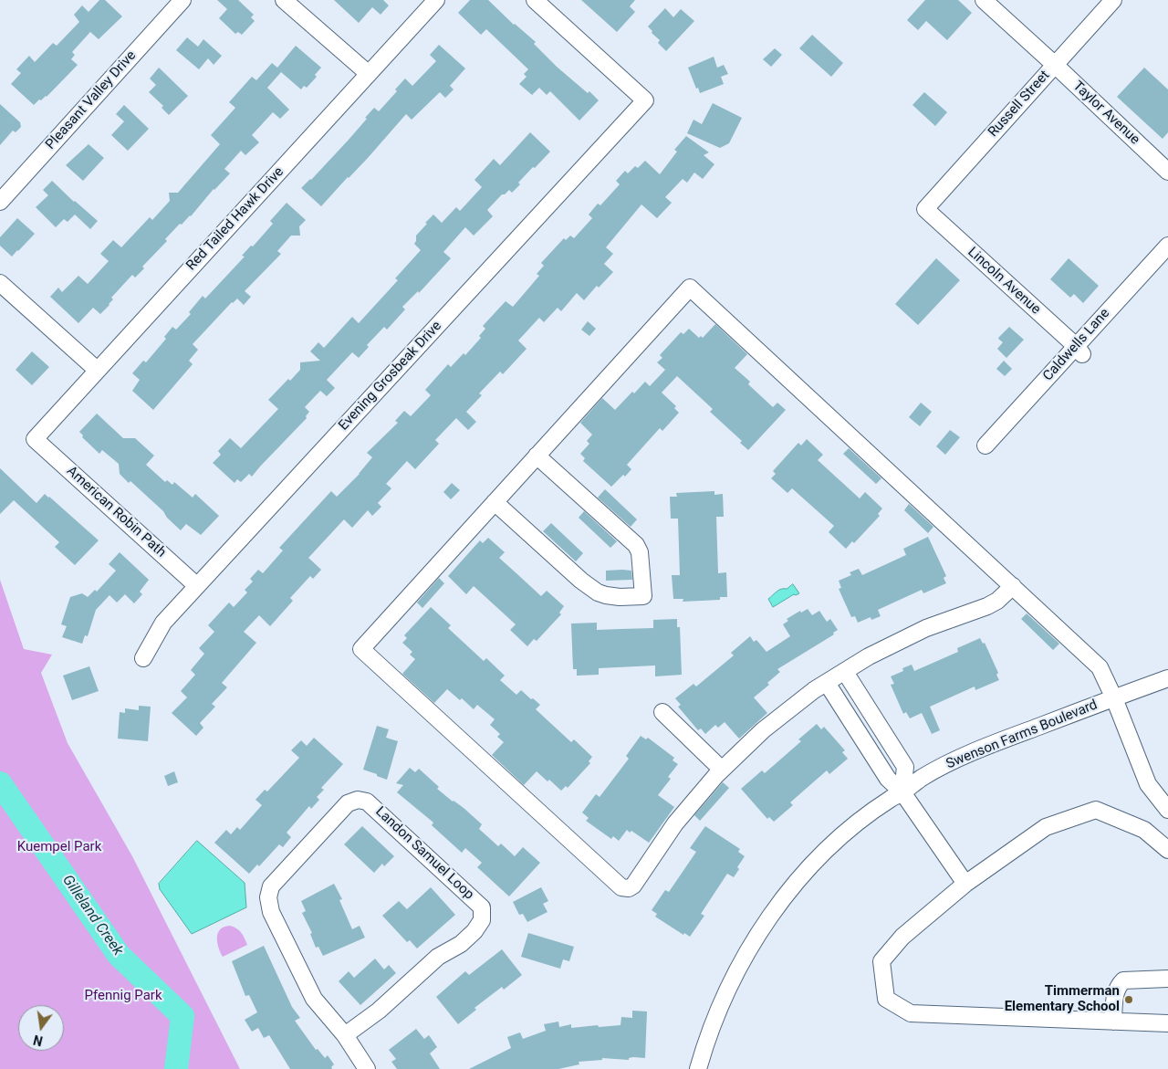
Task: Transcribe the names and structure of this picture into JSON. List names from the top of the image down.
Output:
{
  "streets": {
    "street": [
      "Pleasant Valley Drive",
      "Russell Street",
      "Taylor Avenue",
      "Red Tailed Hawk Drive",
      "Lincoln Avenue",
      "Caldwells Lane",
      "Evening Grosbeak Drive",
      "American Robin Path",
      "Swenson Farms Boulevard",
      "Landon Samuel Loop"
    ]
  },
  "crossings": [
    ["Russell Street", "Taylor Avenue"],
    ["Russell Street", "Lincoln Avenue"],
    ["Red Tailed Hawk Drive", "American Robin Path"],
    ["Lincoln Avenue", "Caldwells Lane"],
    ["Evening Grosbeak Drive", "American Robin Path"]
  ],
  "water": ["Gilleland Creek"],
  "parks": ["Kuempel Park", "Pfennig Park"],
  "places": ["Timmerman Elementary School"],
  "north": "bottom"
}
